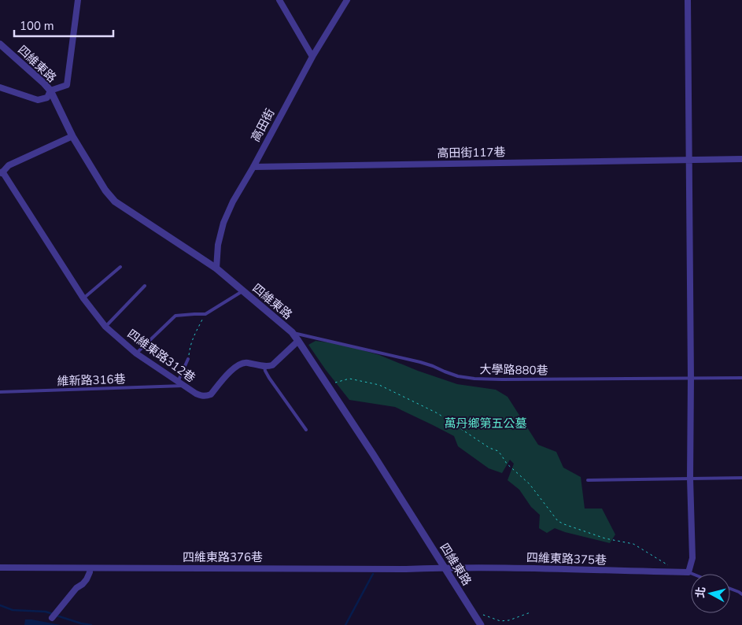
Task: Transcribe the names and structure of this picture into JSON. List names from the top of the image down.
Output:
{
  "streets": {
    "street": [
      "四維東路",
      "高田街",
      "高田街117巷",
      "四維東路312巷",
      "四維東路376巷",
      "四維東路375巷"
    ],
    "lane": ["大學路880巷", "維新路316巷"]
  },
  "crossings": [
    ["四維東路", "高田街"],
    ["四維東路", "大學路880巷"],
    ["四維東路", "四維東路376巷"],
    ["四維東路", "四維東路375巷"],
    ["高田街", "高田街117巷"],
    ["四維東路312巷", "維新路316巷"],
    ["四維東路376巷", "四維東路375巷"]
  ],
  "parks": ["萬丹鄉第五公墓"],
  "scale_bar": "100 m",
  "north": "left"
}
